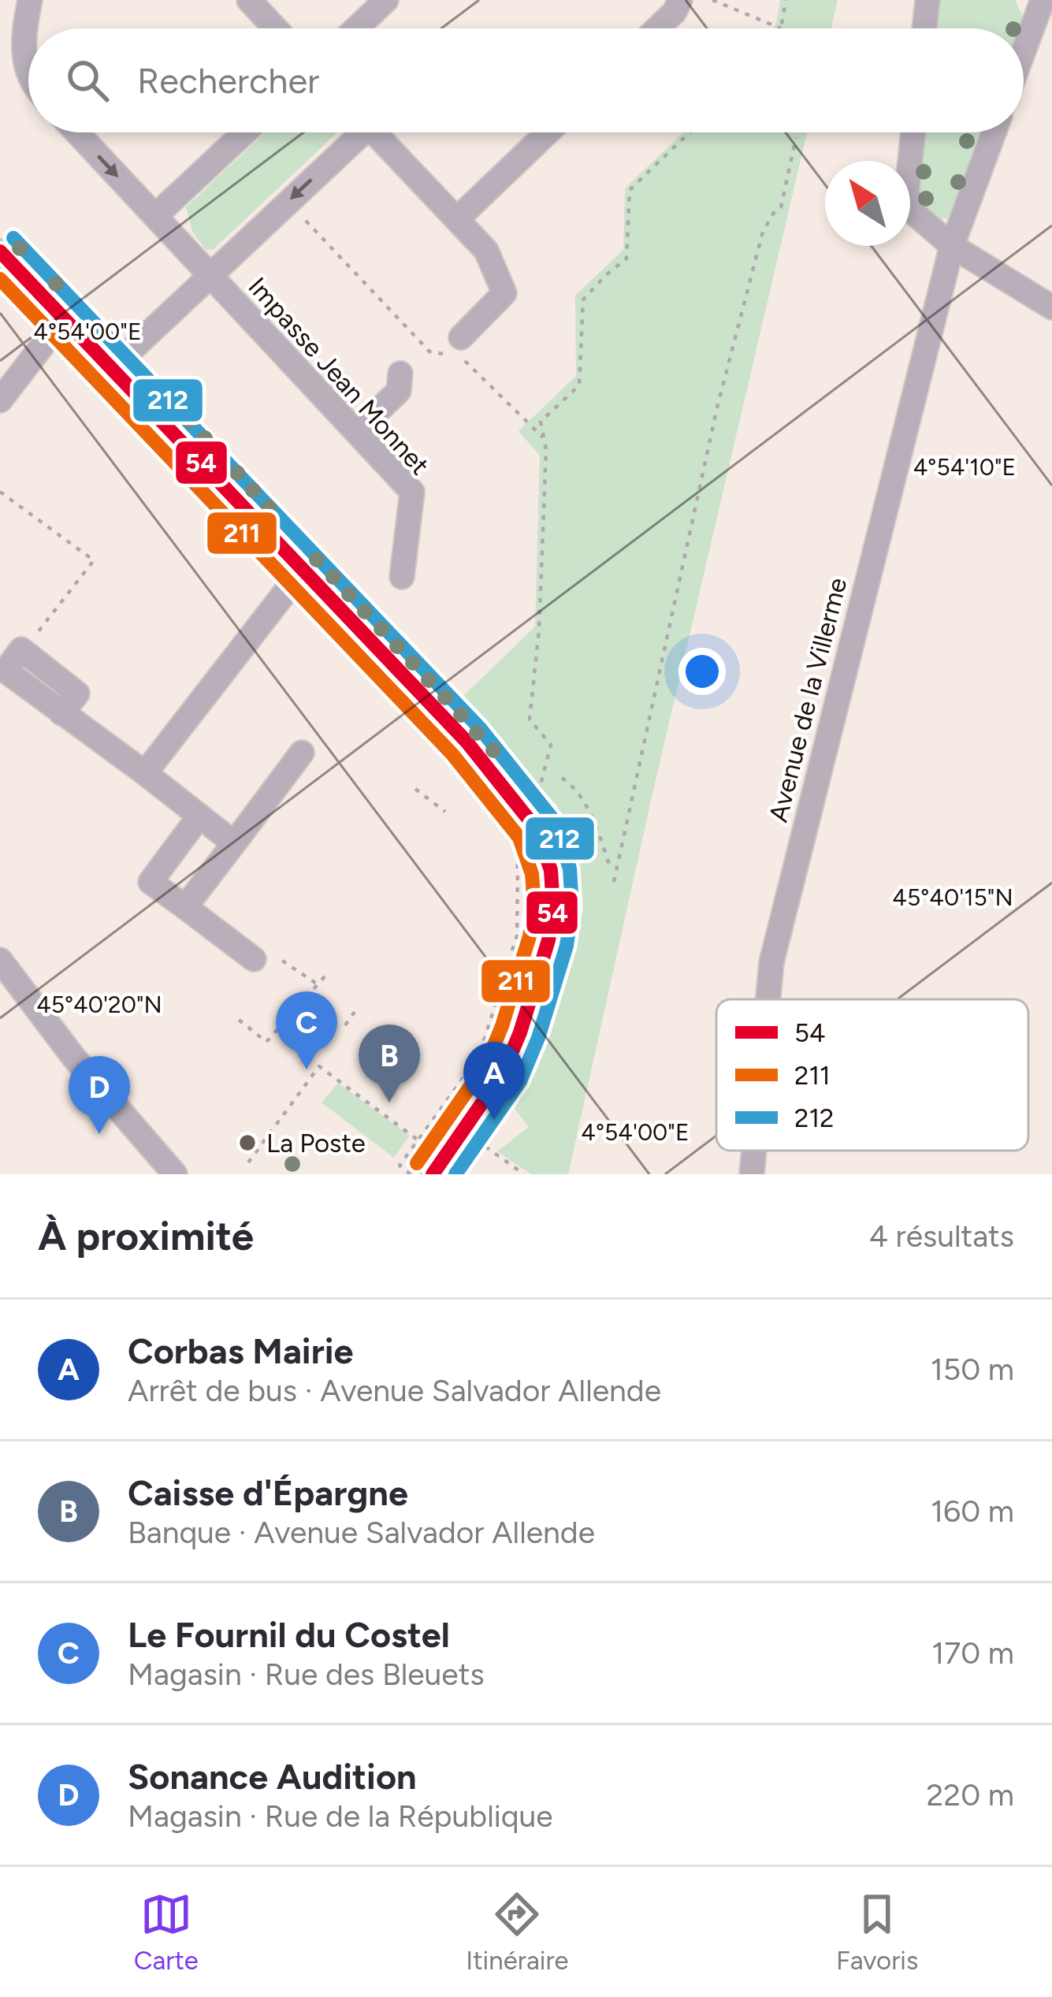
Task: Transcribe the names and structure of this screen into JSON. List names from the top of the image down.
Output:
{
  "streets": {
    "street": ["Impasse Jean Monnet", "Avenue de la Villerme"]
  },
  "places": ["La Poste"],
  "lines": ["transit line 212", "transit line 54", "transit line 211"],
  "legend": ["54", "211", "212"],
  "north": "top left",
  "page": {
    "search": "Rechercher",
    "pins": [
      "C",
      "B",
      "A",
      "D"
    ],
    "heading": ["À proximité", "4 résultats"],
    "list": [
      {
        "mark": "A",
        "name": "Corbas Mairie",
        "note": "Arrêt de bus · Avenue Salvador Allende",
        "value": "150 m"
      },
      {
        "mark": "B",
        "name": "Caisse d'Épargne",
        "note": "Banque · Avenue Salvador Allende",
        "value": "160 m"
      },
      {
        "mark": "C",
        "name": "Le Fournil du Costel",
        "note": "Magasin · Rue des Bleuets",
        "value": "170 m"
      },
      {
        "mark": "D",
        "name": "Sonance Audition",
        "note": "Magasin · Rue de la République",
        "value": "220 m"
      }
    ],
    "nav": ["Carte", "Itinéraire", "Favoris"]
  },
  "coordinates": [
    "4°54'00\"E",
    "4°54'10\"E",
    "45°40'15\"N",
    "45°40'20\"N"
  ]
}
